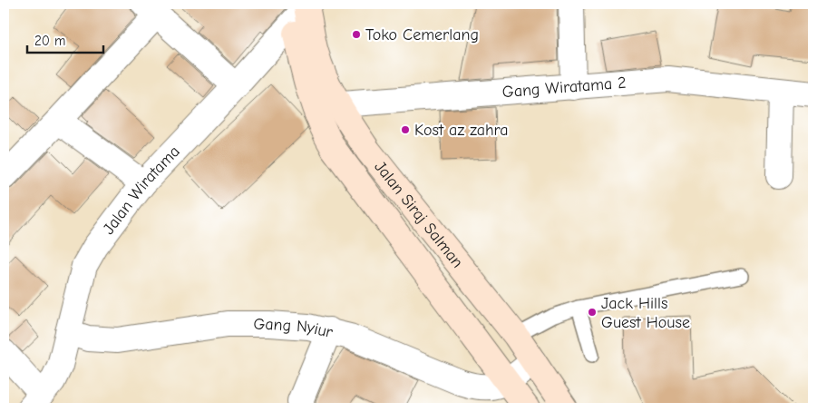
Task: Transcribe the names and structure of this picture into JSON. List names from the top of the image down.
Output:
{
  "streets": {
    "street": [
      "Gang Wiratama 2",
      "Jalan Wiratama",
      "Jalan Siraj Salman",
      "Gang Nyiur"
    ]
  },
  "crossings": [
    ["Gang Wiratama 2", "Jalan Siraj Salman"],
    ["Jalan Wiratama", "Jalan Siraj Salman"],
    ["Jalan Wiratama", "Gang Nyiur"],
    ["Jalan Siraj Salman", "Gang Nyiur"]
  ],
  "places": ["Toko Cemerlang", "Kost az zahra", "Jack Hills Guest House"],
  "scale_bar": "20 m"
}
